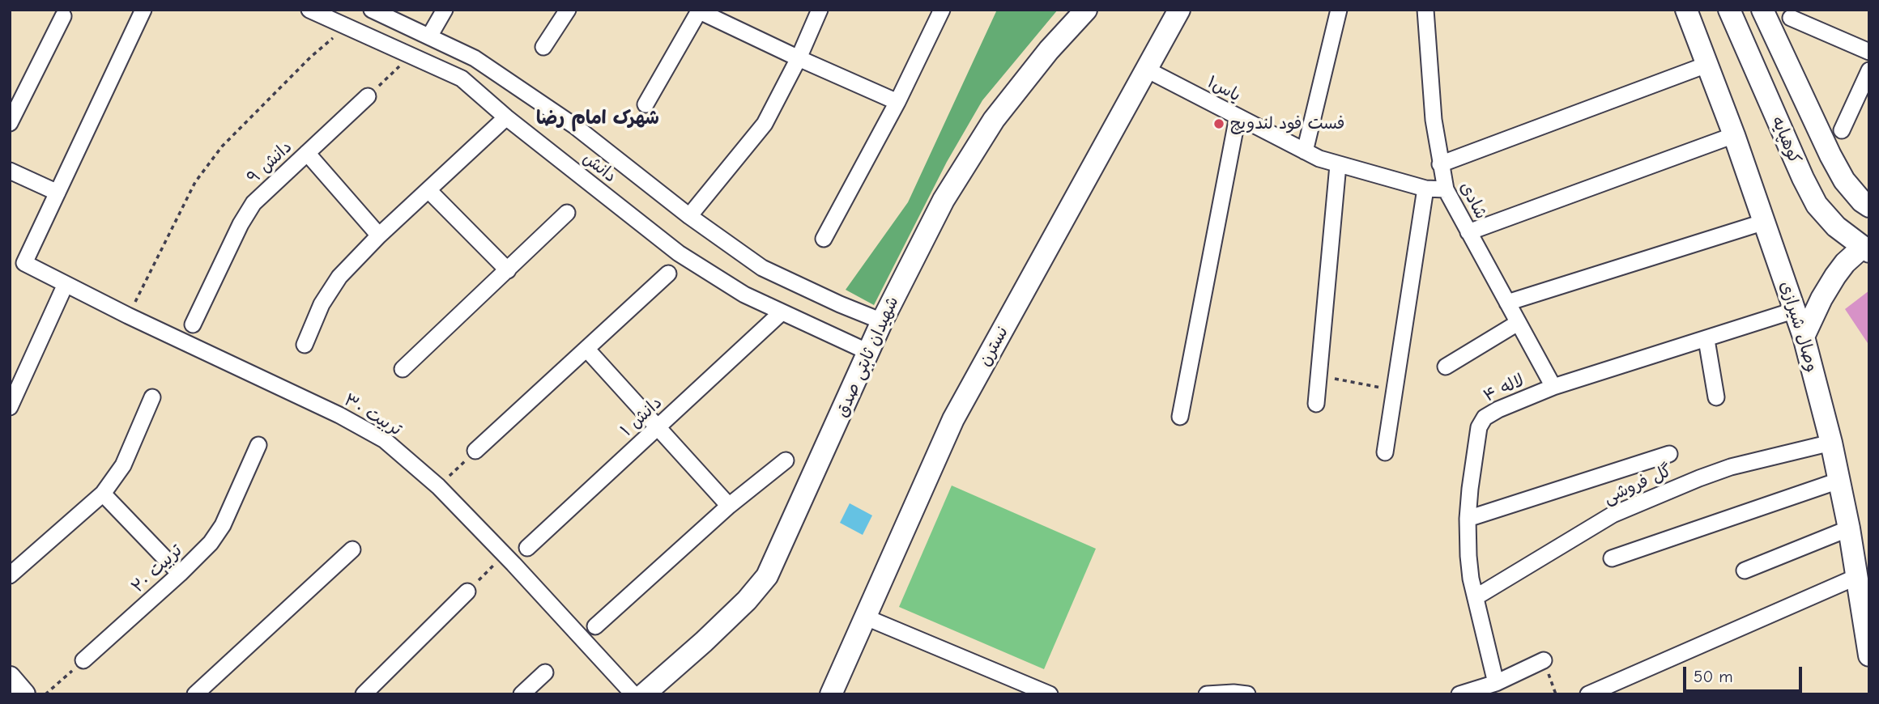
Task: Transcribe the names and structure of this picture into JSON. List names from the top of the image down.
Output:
{
  "streets": {
    "street": [
      "یاس۱",
      "کوهپایه",
      "دانش ۹",
      "دانش",
      "شادی",
      "وصال شیرازی",
      "نسترن",
      "شهیدان ثابتی صدق",
      "لاله ۴",
      "تربیت ۳۰",
      "دانش ۱",
      "گل فروشی",
      "تربیت ۲۰"
    ]
  },
  "crossings": [
    ["یاس۱", "شادی"],
    ["یاس۱", "نسترن"],
    ["دانش", "شهیدان ثابتی صدق"],
    ["دانش", "دانش ۱"],
    ["شادی", "لاله ۴"],
    ["وصال شیرازی", "لاله ۴"],
    ["وصال شیرازی", "گل فروشی"],
    ["لاله ۴", "گل فروشی"]
  ],
  "districts": ["شهرک امام رضا"],
  "places": ["فست فود لندویچ"],
  "scale_bar": "50 m"
}
